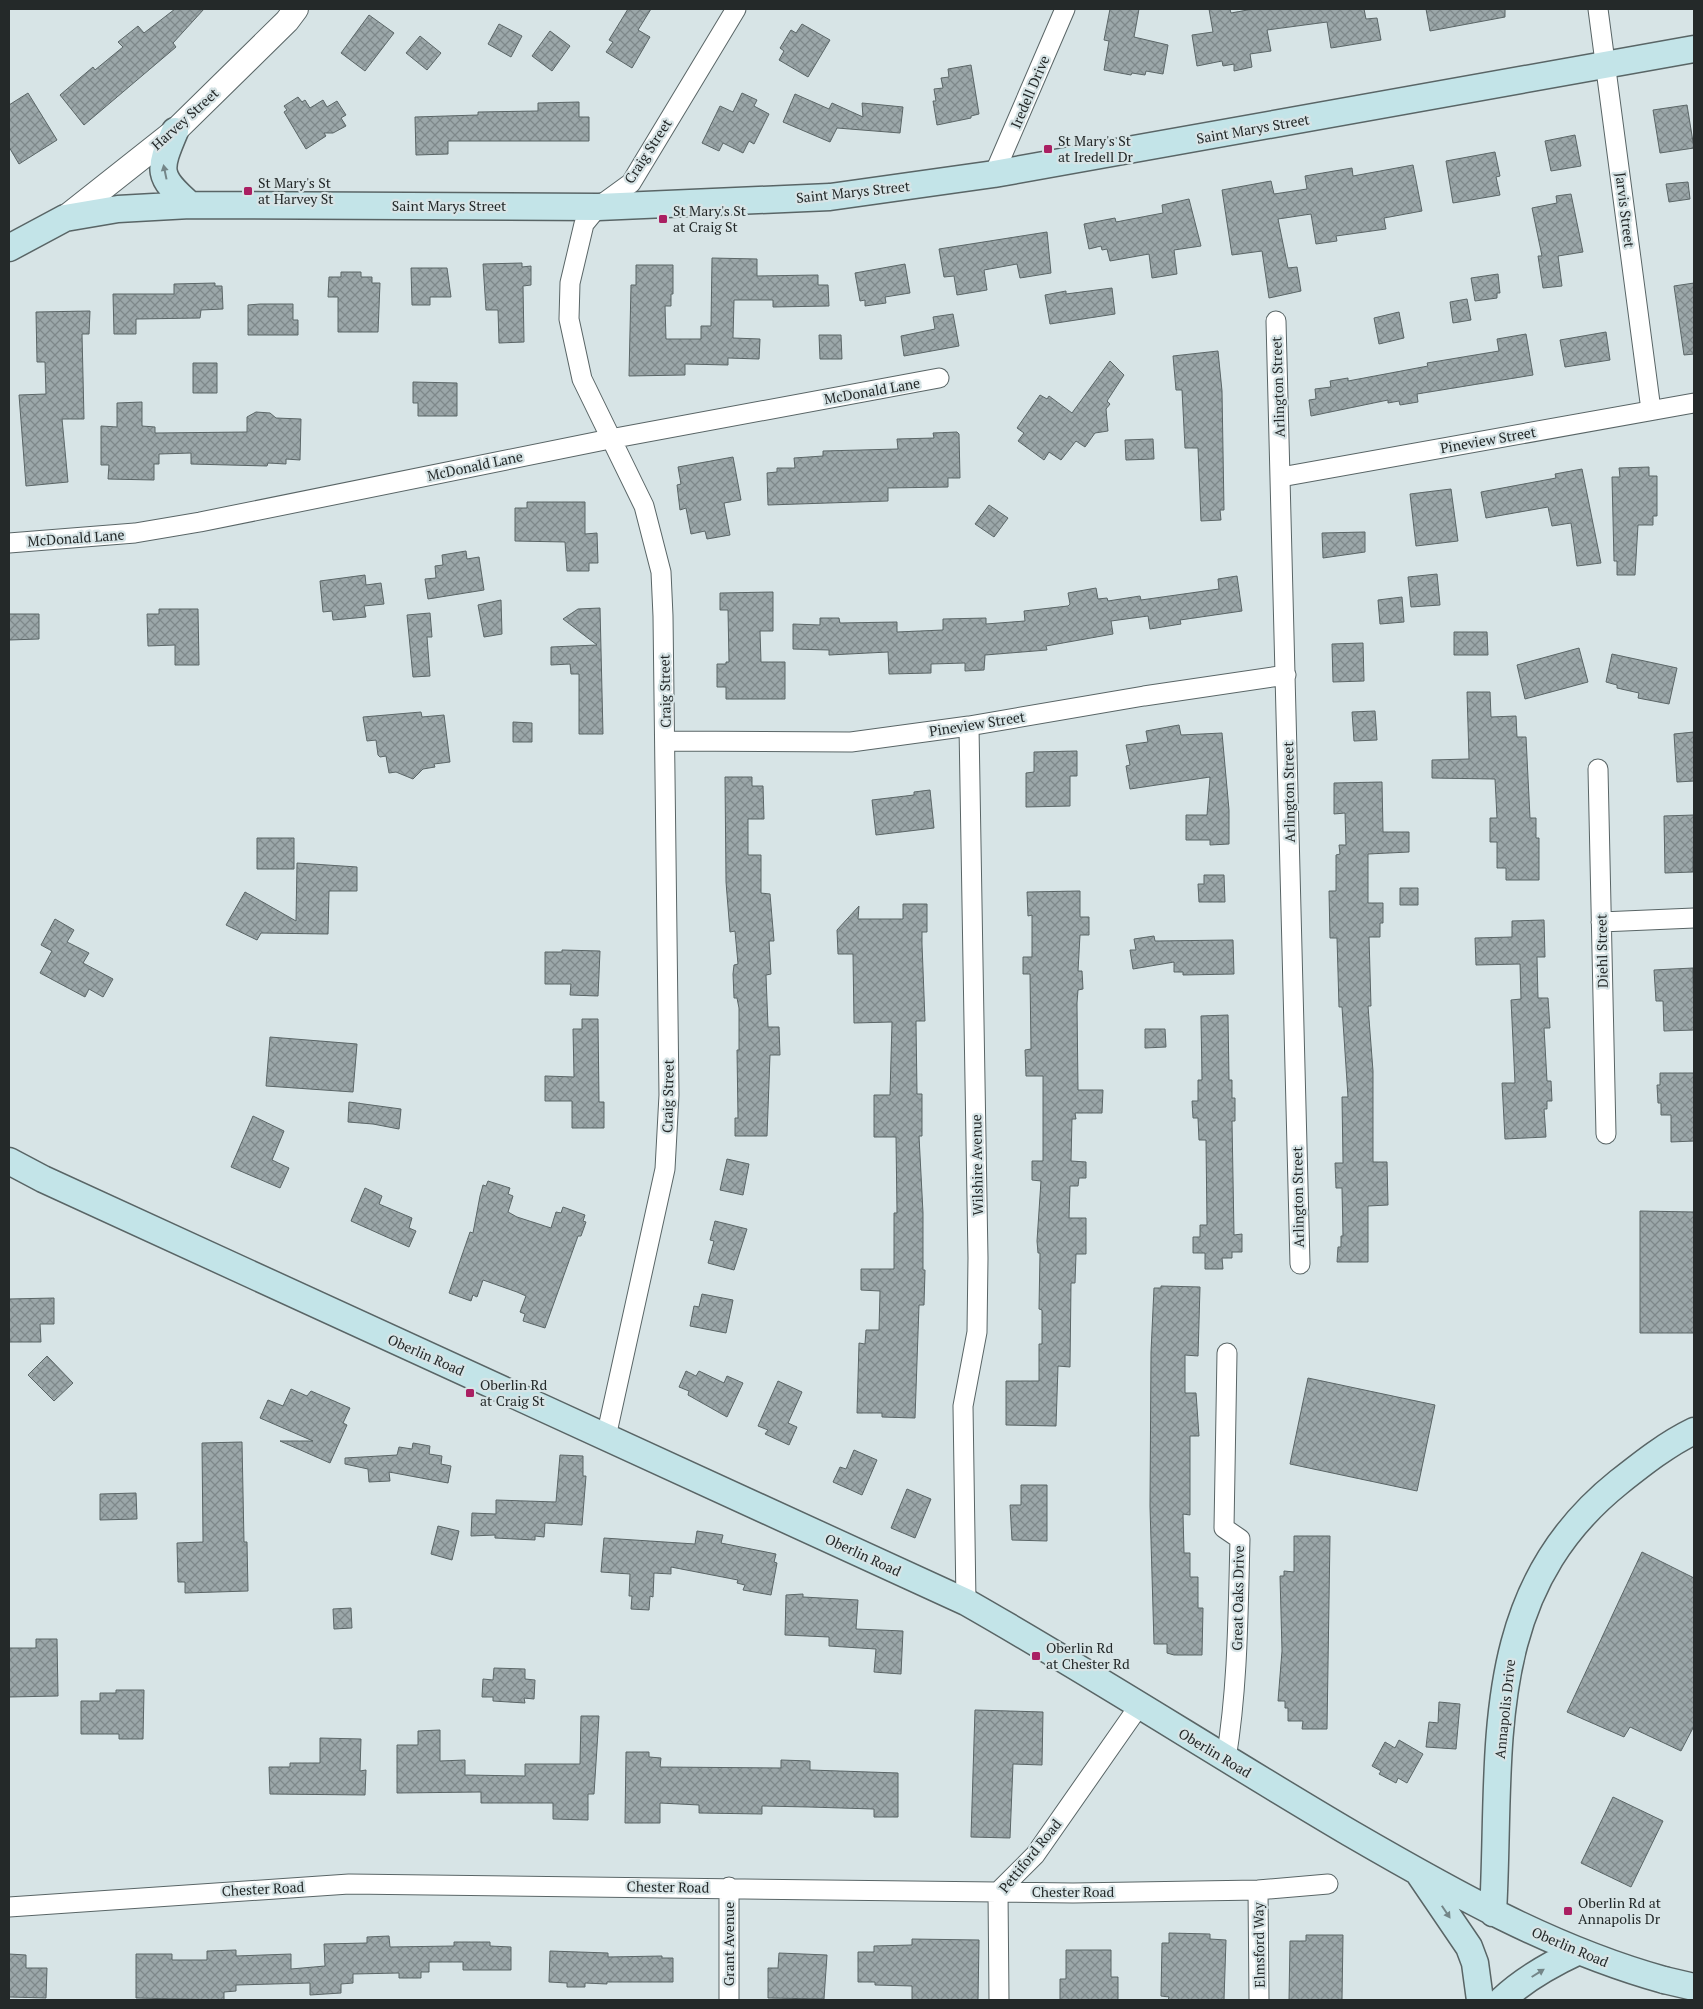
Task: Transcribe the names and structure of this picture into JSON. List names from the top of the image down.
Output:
{
  "streets": {
    "main road": ["Saint Marys Street", "Oberlin Road", "Annapolis Drive"],
    "street": [
      "Iredell Drive",
      "Harvey Street",
      "Craig Street",
      "Jarvis Street",
      "Arlington Street",
      "McDonald Lane",
      "Pineview Street",
      "Diehl Street",
      "Wilshire Avenue",
      "Great Oaks Drive",
      "Pettiford Road",
      "Chester Road",
      "Grant Avenue",
      "Elmsford Way"
    ]
  },
  "crossings": [
    ["Iredell Drive", "Saint Marys Street"],
    ["Harvey Street", "Saint Marys Street"],
    ["Saint Marys Street", "Craig Street"],
    ["Saint Marys Street", "Jarvis Street"],
    ["Craig Street", "McDonald Lane"],
    ["Craig Street", "Pineview Street"],
    ["Craig Street", "Oberlin Road"],
    ["Jarvis Street", "Pineview Street"],
    ["Arlington Street", "Pineview Street"],
    ["Pineview Street", "Wilshire Avenue"],
    ["Wilshire Avenue", "Oberlin Road"],
    ["Oberlin Road", "Great Oaks Drive"],
    ["Oberlin Road", "Annapolis Drive"],
    ["Oberlin Road", "Pettiford Road"],
    ["Pettiford Road", "Chester Road"],
    ["Chester Road", "Grant Avenue"],
    ["Chester Road", "Elmsford Way"]
  ],
  "places": {
    "transit": [
      "St Mary's St at Iredell Dr",
      "St Mary's St at Harvey St",
      "St Mary's St at Craig St",
      "Oberlin Rd at Craig St",
      "Oberlin Rd at Chester Rd",
      "Oberlin Rd at Annapolis Dr"
    ]
  }
}
